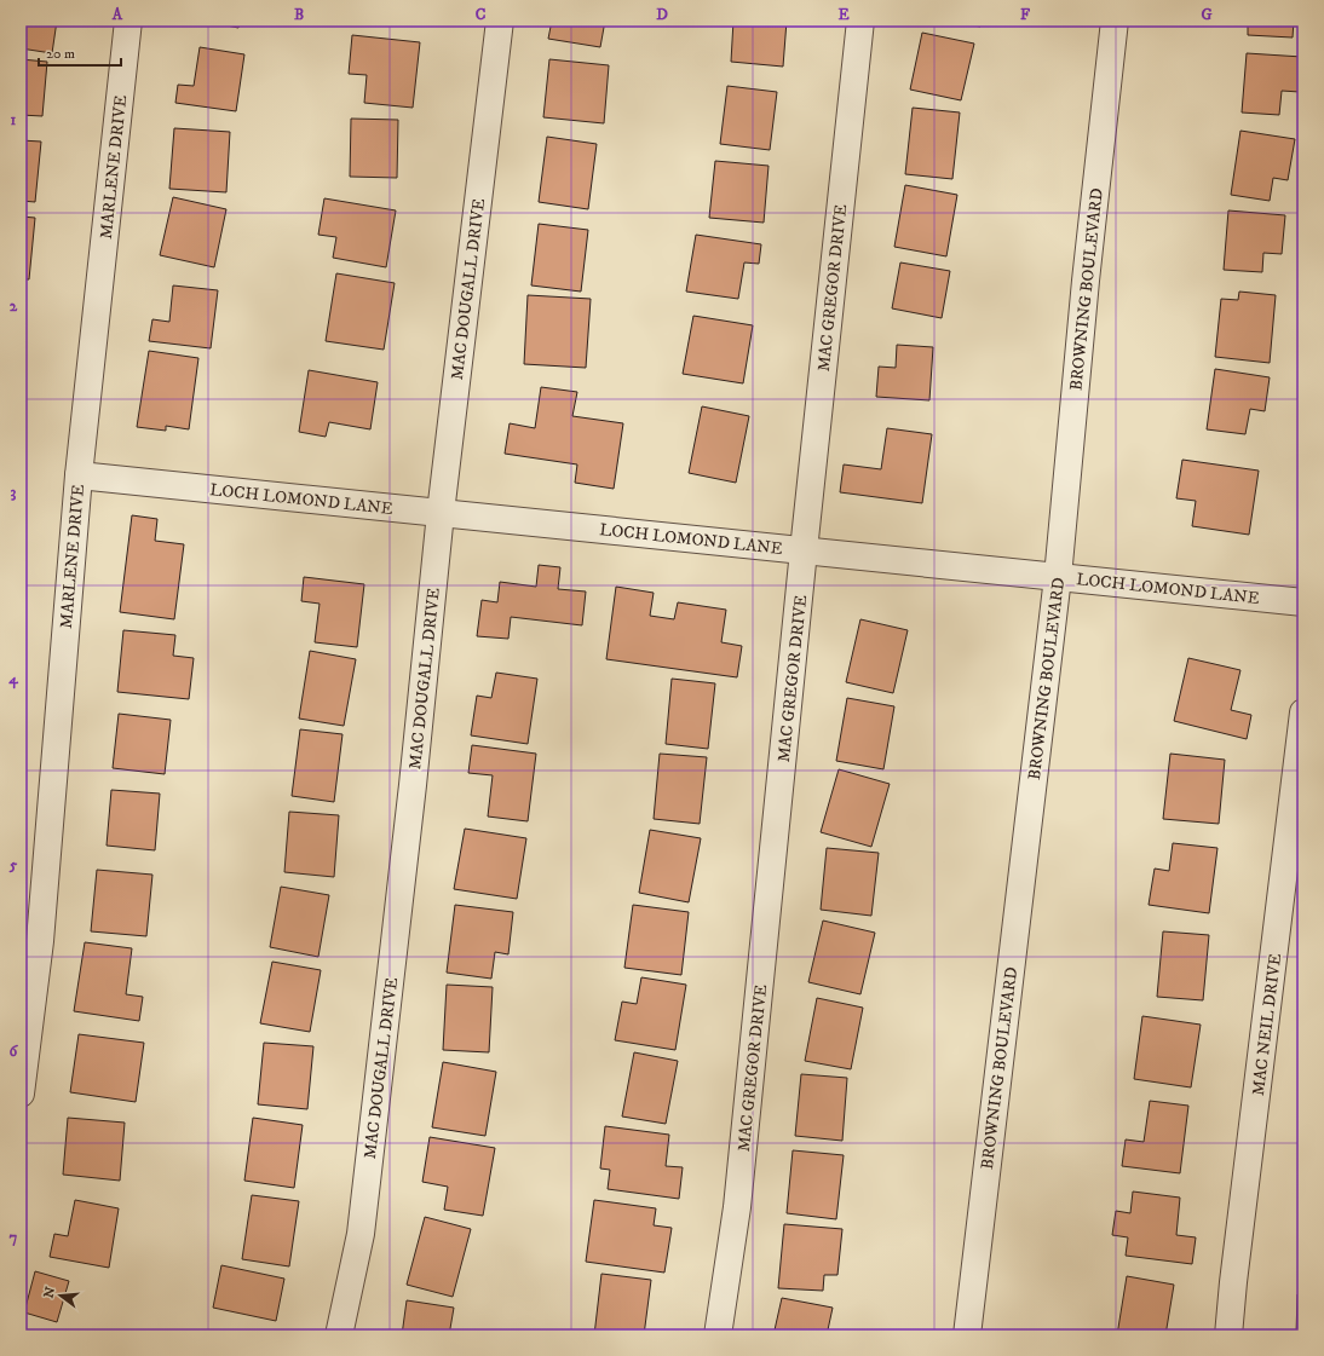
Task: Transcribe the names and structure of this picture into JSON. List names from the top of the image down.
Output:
{
  "streets": {
    "street": [
      "MARLENE DRIVE",
      "MAC GREGOR DRIVE",
      "MAC DOUGALL DRIVE",
      "BROWNING BOULEVARD",
      "LOCH LOMOND LANE",
      "MAC NEIL DRIVE"
    ]
  },
  "crossings": [
    ["MARLENE DRIVE", "LOCH LOMOND LANE"],
    ["MAC GREGOR DRIVE", "LOCH LOMOND LANE"],
    ["MAC DOUGALL DRIVE", "LOCH LOMOND LANE"],
    ["BROWNING BOULEVARD", "LOCH LOMOND LANE"]
  ],
  "scale_bar": "20 m",
  "north": "left",
  "grid": {
    "columns": [
      "A",
      "B",
      "C",
      "D",
      "E",
      "F",
      "G"
    ],
    "rows": [
      "1",
      "2",
      "3",
      "4",
      "5",
      "6",
      "7"
    ]
  }
}
